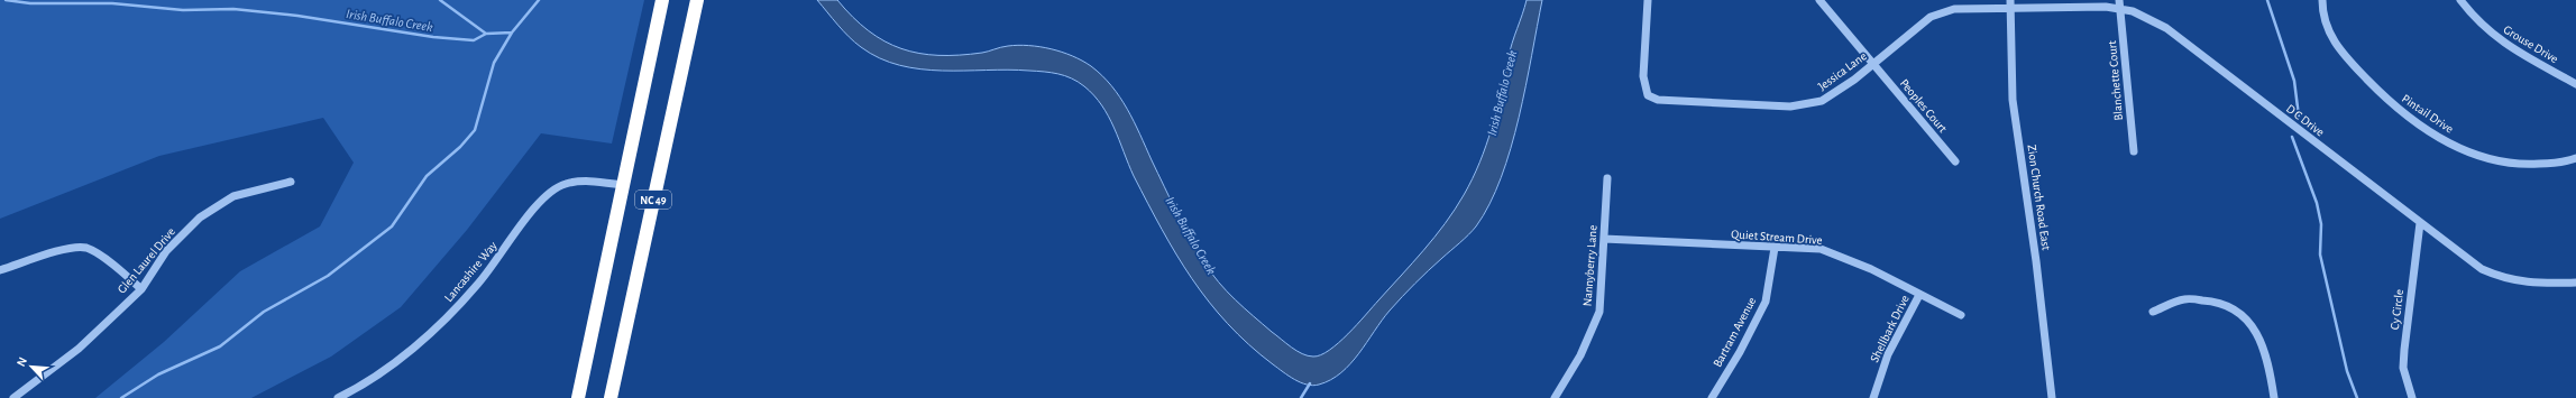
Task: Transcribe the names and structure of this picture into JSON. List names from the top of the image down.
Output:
{
  "streets": {
    "highway": ["NC 49"],
    "street": [
      "Grouse Drive",
      "Jessica Lane",
      "Blanchette Court",
      "Peoples Court",
      "Pintail Drive",
      "D C Drive",
      "Zion Church Road East",
      "Quiet Stream Drive",
      "Glen Laurel Drive",
      "Nannyberry Lane",
      "Lancashire Way",
      "Cy Circle",
      "Shellbark Drive",
      "Bartram Avenue"
    ]
  },
  "crossings": [
    ["Jessica Lane", "Peoples Court"],
    ["Jessica Lane", "D C Drive"],
    ["Jessica Lane", "Zion Church Road East"],
    ["Blanchette Court", "D C Drive"],
    ["D C Drive", "Zion Church Road East"],
    ["D C Drive", "Cy Circle"],
    ["NC 49", "Lancashire Way"],
    ["Quiet Stream Drive", "Nannyberry Lane"],
    ["Quiet Stream Drive", "Shellbark Drive"],
    ["Quiet Stream Drive", "Bartram Avenue"]
  ],
  "water": ["Irish Buffalo Creek"],
  "north": "top left"
}
